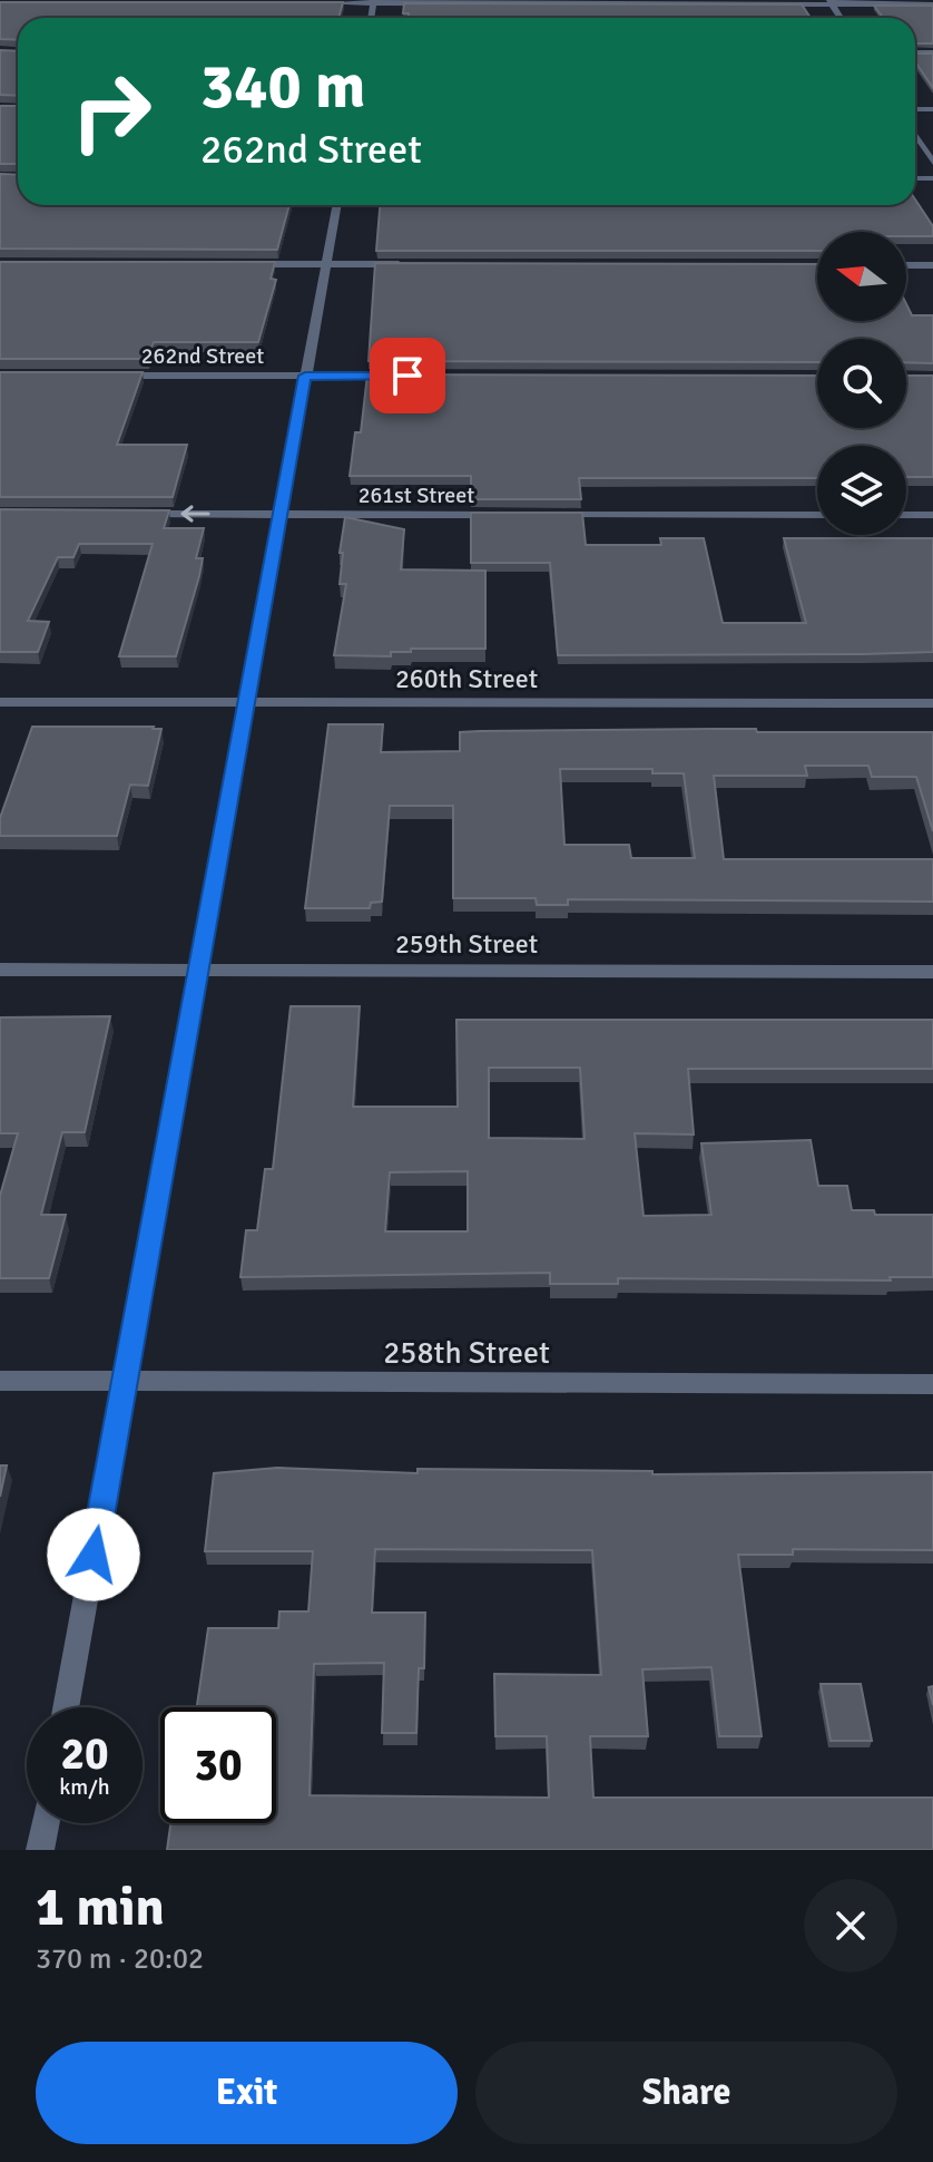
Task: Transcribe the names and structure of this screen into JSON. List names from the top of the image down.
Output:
{
  "streets": {
    "street": [
      "262nd Street",
      "261st Street",
      "260th Street",
      "259th Street",
      "258th Street"
    ]
  },
  "one_way": ["261st Street"],
  "north": "left",
  "page": {
    "turn": ["340 m", "262nd Street"],
    "speed": "20 km/h",
    "limit": "30",
    "heading": ["1 min", "370 m · 20:02"],
    "buttons": ["Exit", "Share"]
  }
}
